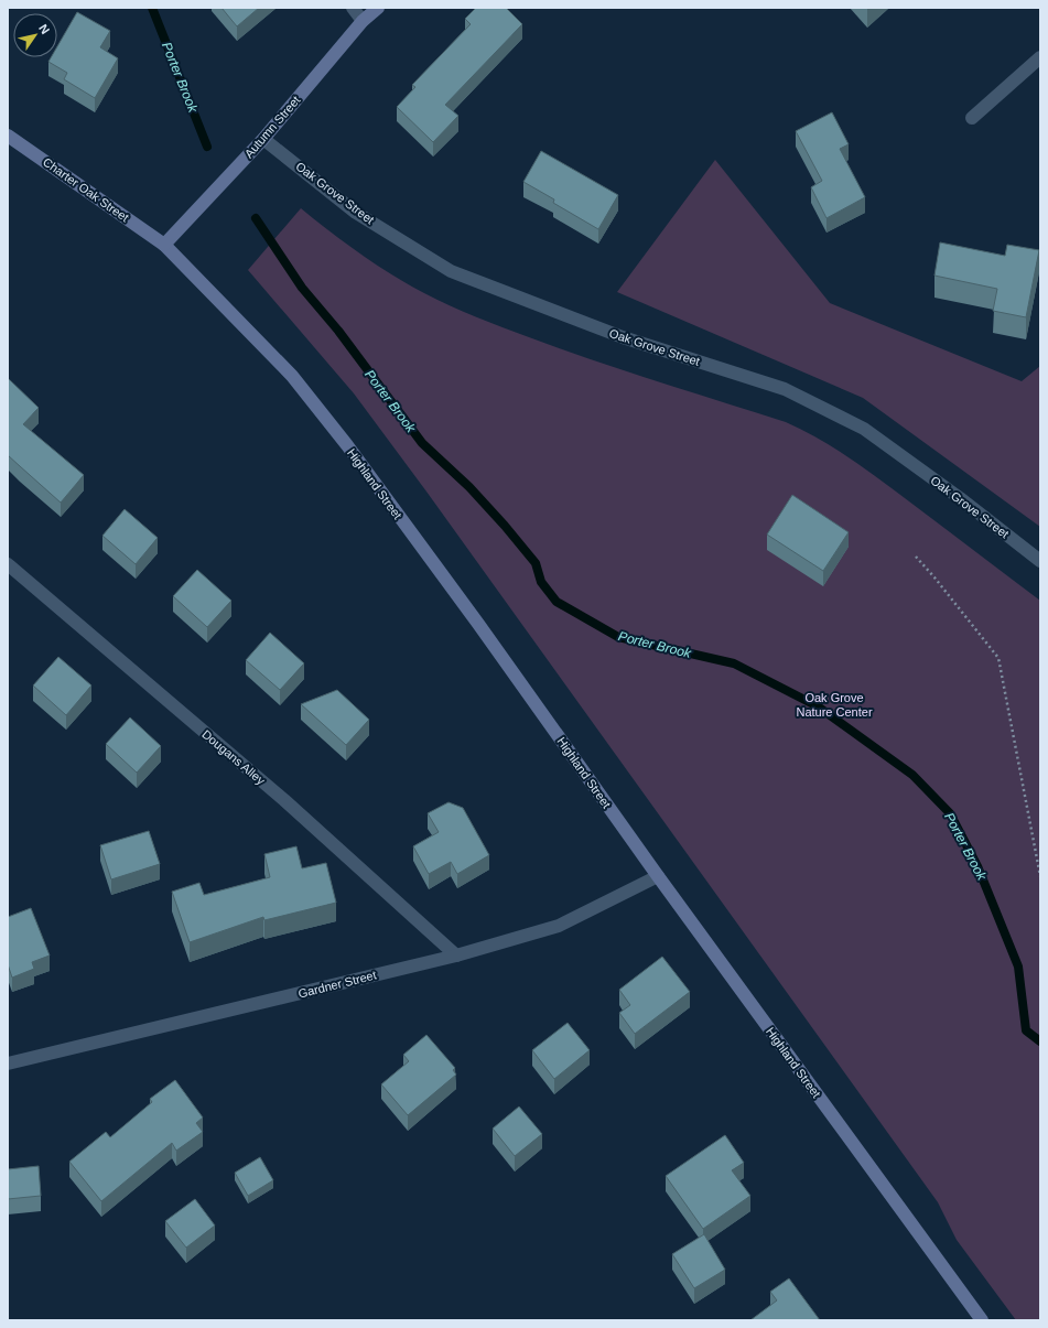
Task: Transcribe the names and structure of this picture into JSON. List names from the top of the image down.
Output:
{
  "streets": {
    "main road": ["Autumn Street", "Charter Oak Street", "Highland Street"],
    "street": ["Oak Grove Street", "Dougans Alley", "Gardner Street"]
  },
  "crossings": [
    ["Autumn Street", "Charter Oak Street"],
    ["Autumn Street", "Oak Grove Street"],
    ["Autumn Street", "Highland Street"],
    ["Charter Oak Street", "Highland Street"],
    ["Highland Street", "Gardner Street"],
    ["Dougans Alley", "Gardner Street"]
  ],
  "water": ["Porter Brook"],
  "parks": ["Oak Grove Nature Center"],
  "north": "top right"
}
